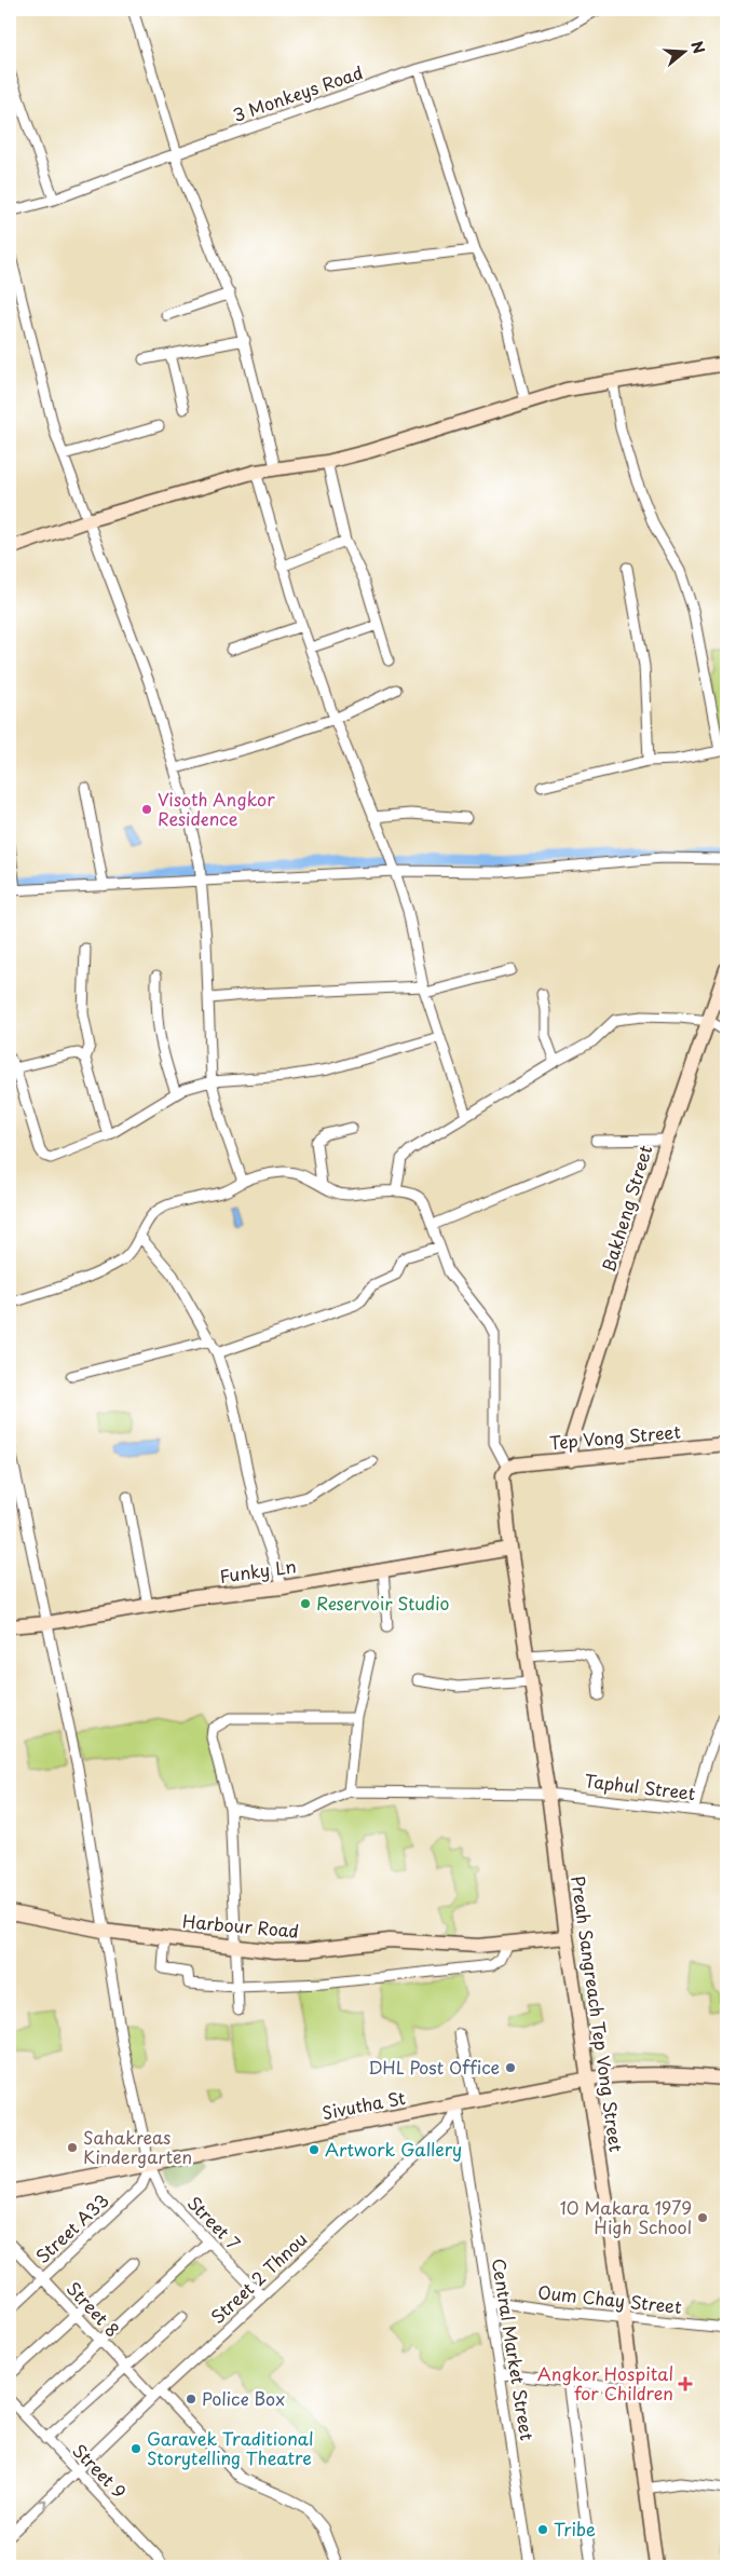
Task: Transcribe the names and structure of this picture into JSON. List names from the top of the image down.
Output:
{
  "streets": {
    "street": [
      "3 Monkeys Road",
      "Bakheng Street",
      "Tep Vong Street",
      "Funky Ln",
      "Taphul Street",
      "Harbour Road",
      "Preah Sangreach Tep Vong Street",
      "Sivutha St",
      "Street 7",
      "Street A33",
      "Street 2 Thnou",
      "Oum Chay Street",
      "Street 8",
      "Central Market Street",
      "Street 9"
    ]
  },
  "crossings": [
    ["Bakheng Street", "Tep Vong Street"],
    ["Tep Vong Street", "Preah Sangreach Tep Vong Street"],
    ["Funky Ln", "Preah Sangreach Tep Vong Street"],
    ["Funky Ln", "Street 7"],
    ["Taphul Street", "Preah Sangreach Tep Vong Street"],
    ["Harbour Road", "Preah Sangreach Tep Vong Street"],
    ["Harbour Road", "Street 7"],
    ["Preah Sangreach Tep Vong Street", "Sivutha St"],
    ["Preah Sangreach Tep Vong Street", "Oum Chay Street"],
    ["Sivutha St", "Street 7"],
    ["Sivutha St", "Street A33"],
    ["Sivutha St", "Street 2 Thnou"],
    ["Sivutha St", "Central Market Street"],
    ["Street 7", "Street A33"],
    ["Street 7", "Street 2 Thnou"],
    ["Street A33", "Street 8"],
    ["Street 2 Thnou", "Street 8"],
    ["Street 2 Thnou", "Central Market Street"],
    ["Street 2 Thnou", "Street 9"],
    ["Oum Chay Street", "Central Market Street"]
  ],
  "places": {
    "other": [
      "Visoth Angkor Residence",
      "Reservoir Studio",
      "DHL Post Office",
      "Sahakreas Kindergarten",
      "Artwork Gallery",
      "10 Makara 1979 High School",
      "Police Box",
      "Garavek Traditional Storytelling Theatre",
      "Tribe"
    ],
    "health": ["Angkor Hospital for Children"]
  },
  "north": "right"
}
